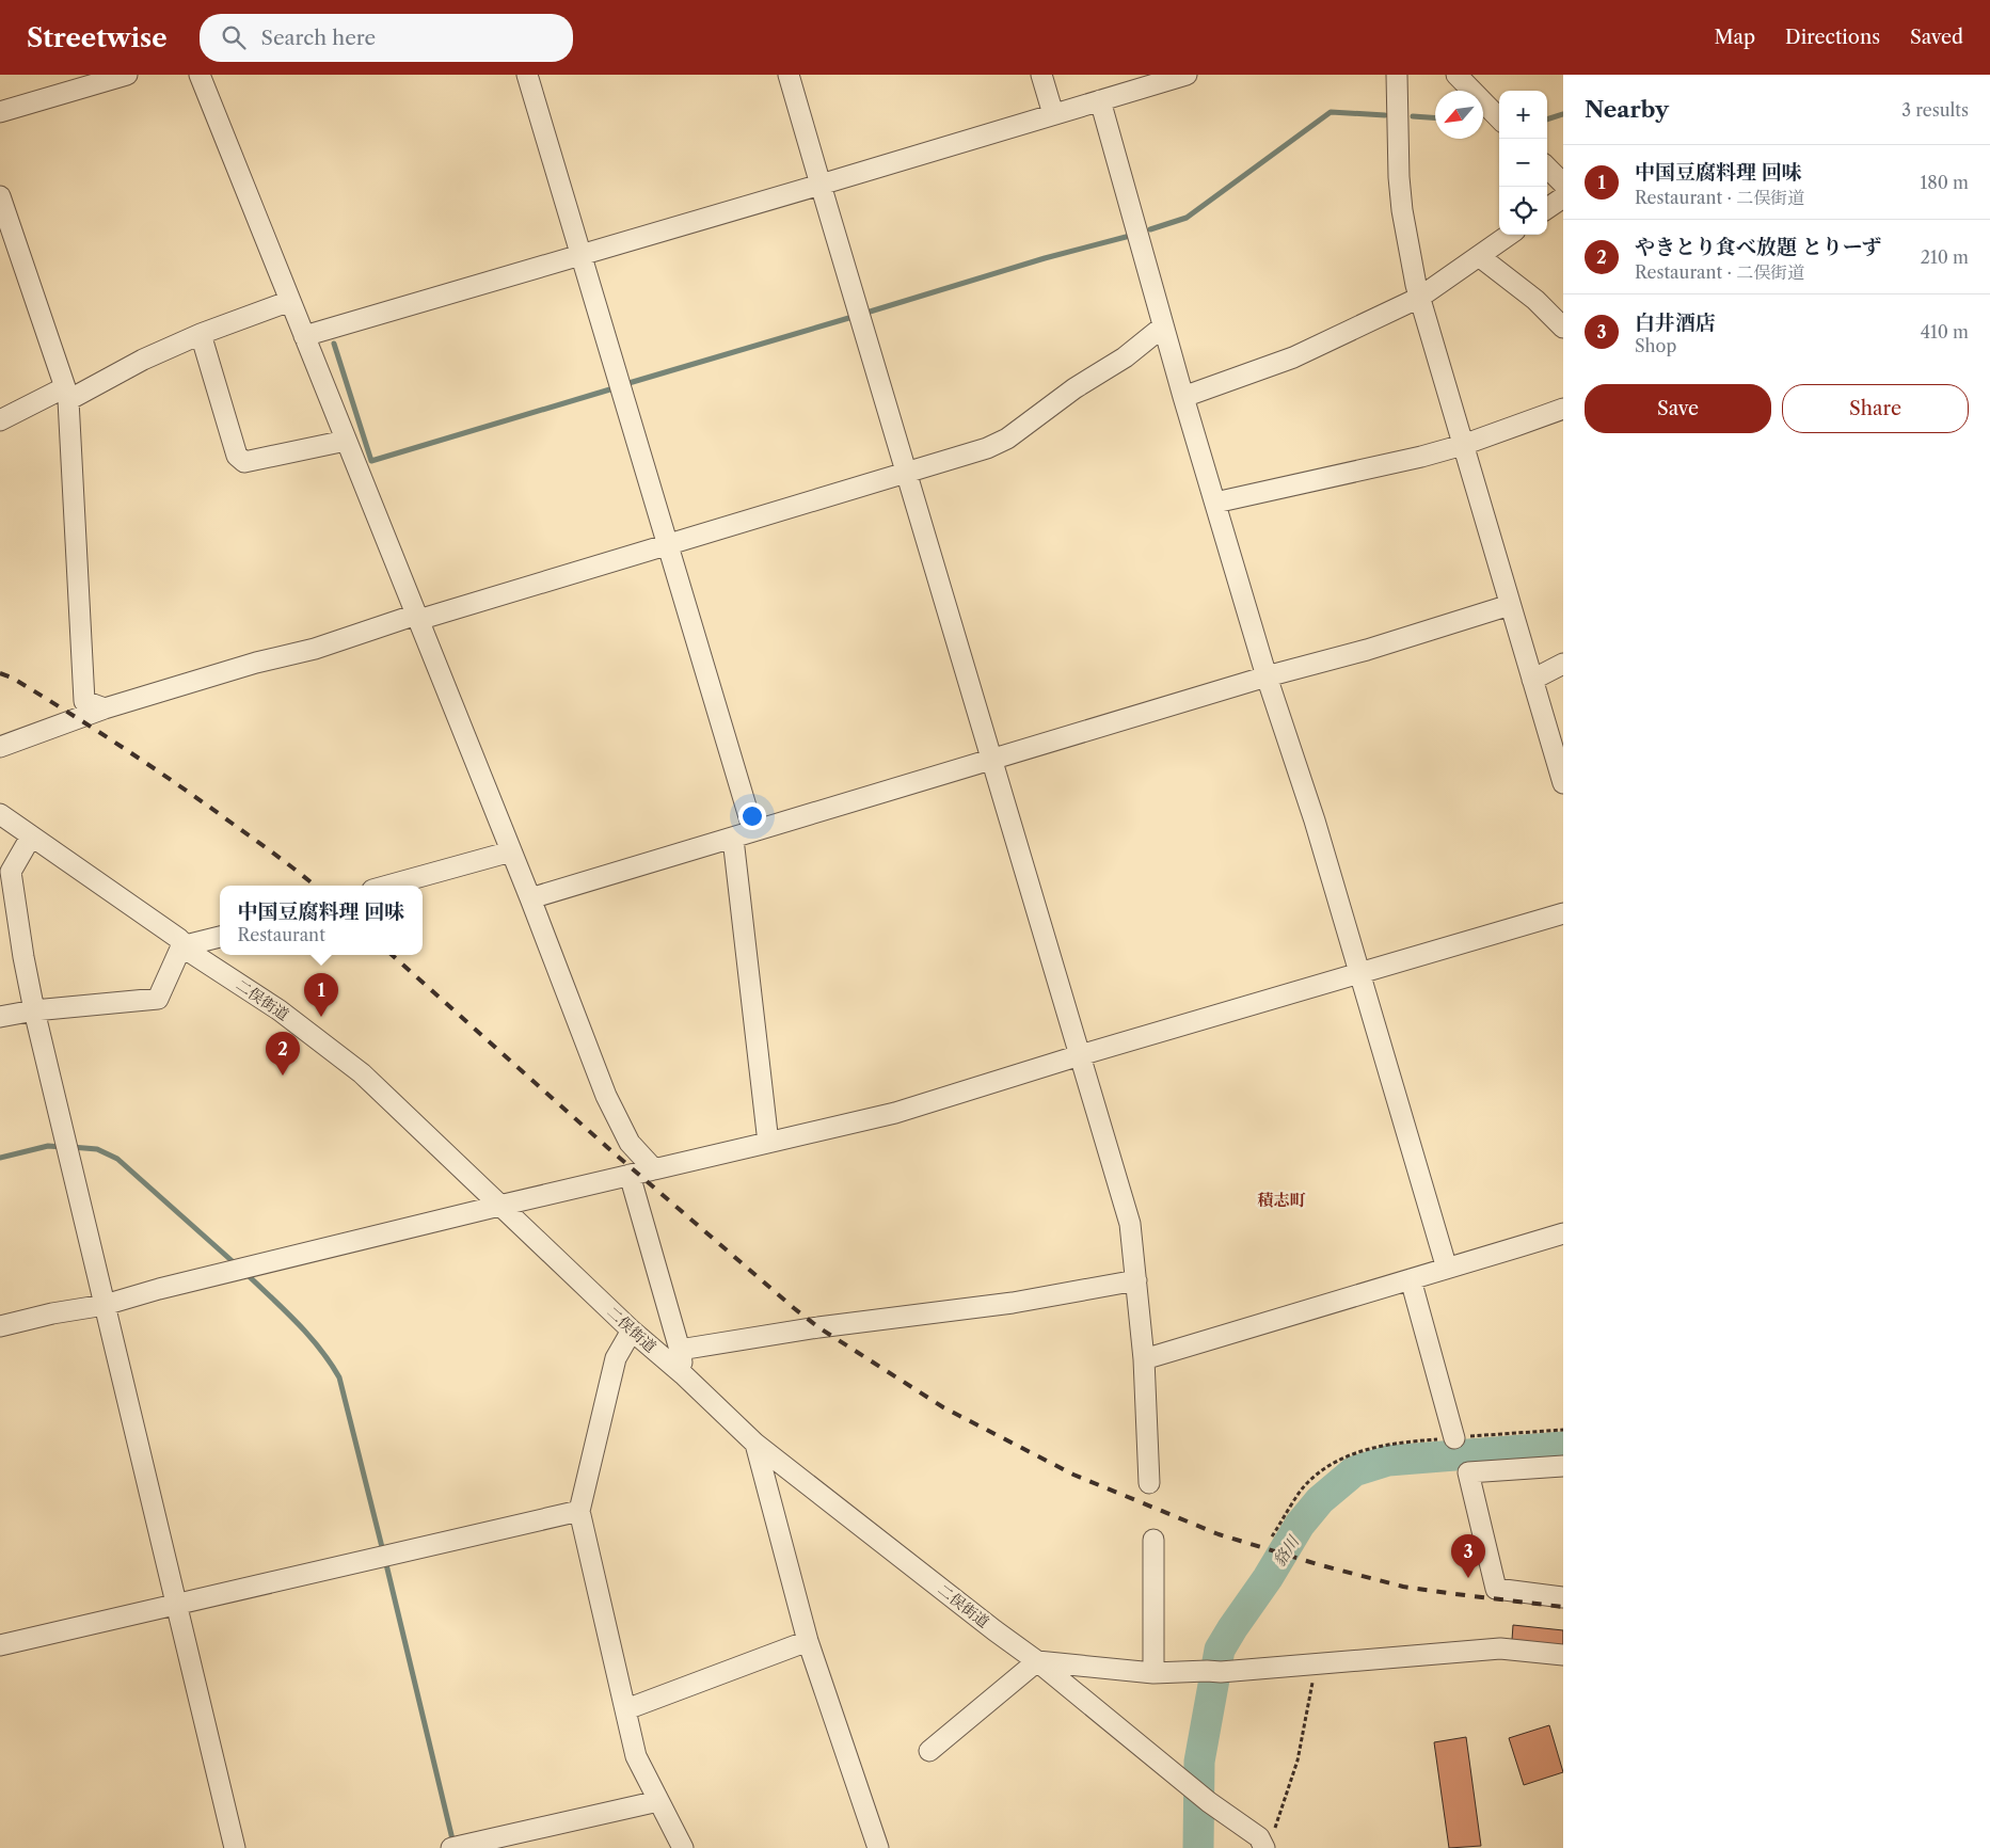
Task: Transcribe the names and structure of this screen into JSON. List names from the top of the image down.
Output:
{
  "streets": {
    "street": ["二俣街道"]
  },
  "districts": ["積志町"],
  "water": ["貉川"],
  "north": "bottom left",
  "page": {
    "header": "Streetwise",
    "search": "Search here",
    "nav": ["Map", "Directions", "Saved"],
    "heading": ["Nearby", "3 results"],
    "map_buttons": ["+", "−"],
    "list": [
      {
        "mark": "1",
        "name": "中国豆腐料理 回味",
        "note": "Restaurant · 二俣街道",
        "value": "180 m"
      },
      {
        "mark": "2",
        "name": "やきとり食べ放題 とりーず",
        "note": "Restaurant · 二俣街道",
        "value": "210 m"
      },
      {
        "mark": "3",
        "name": "白井酒店",
        "note": "Shop",
        "value": "410 m"
      }
    ],
    "buttons": ["Save", "Share"],
    "popup": ["中国豆腐料理 回味", "Restaurant"],
    "pins": ["1", "2", "3"]
  }
}
